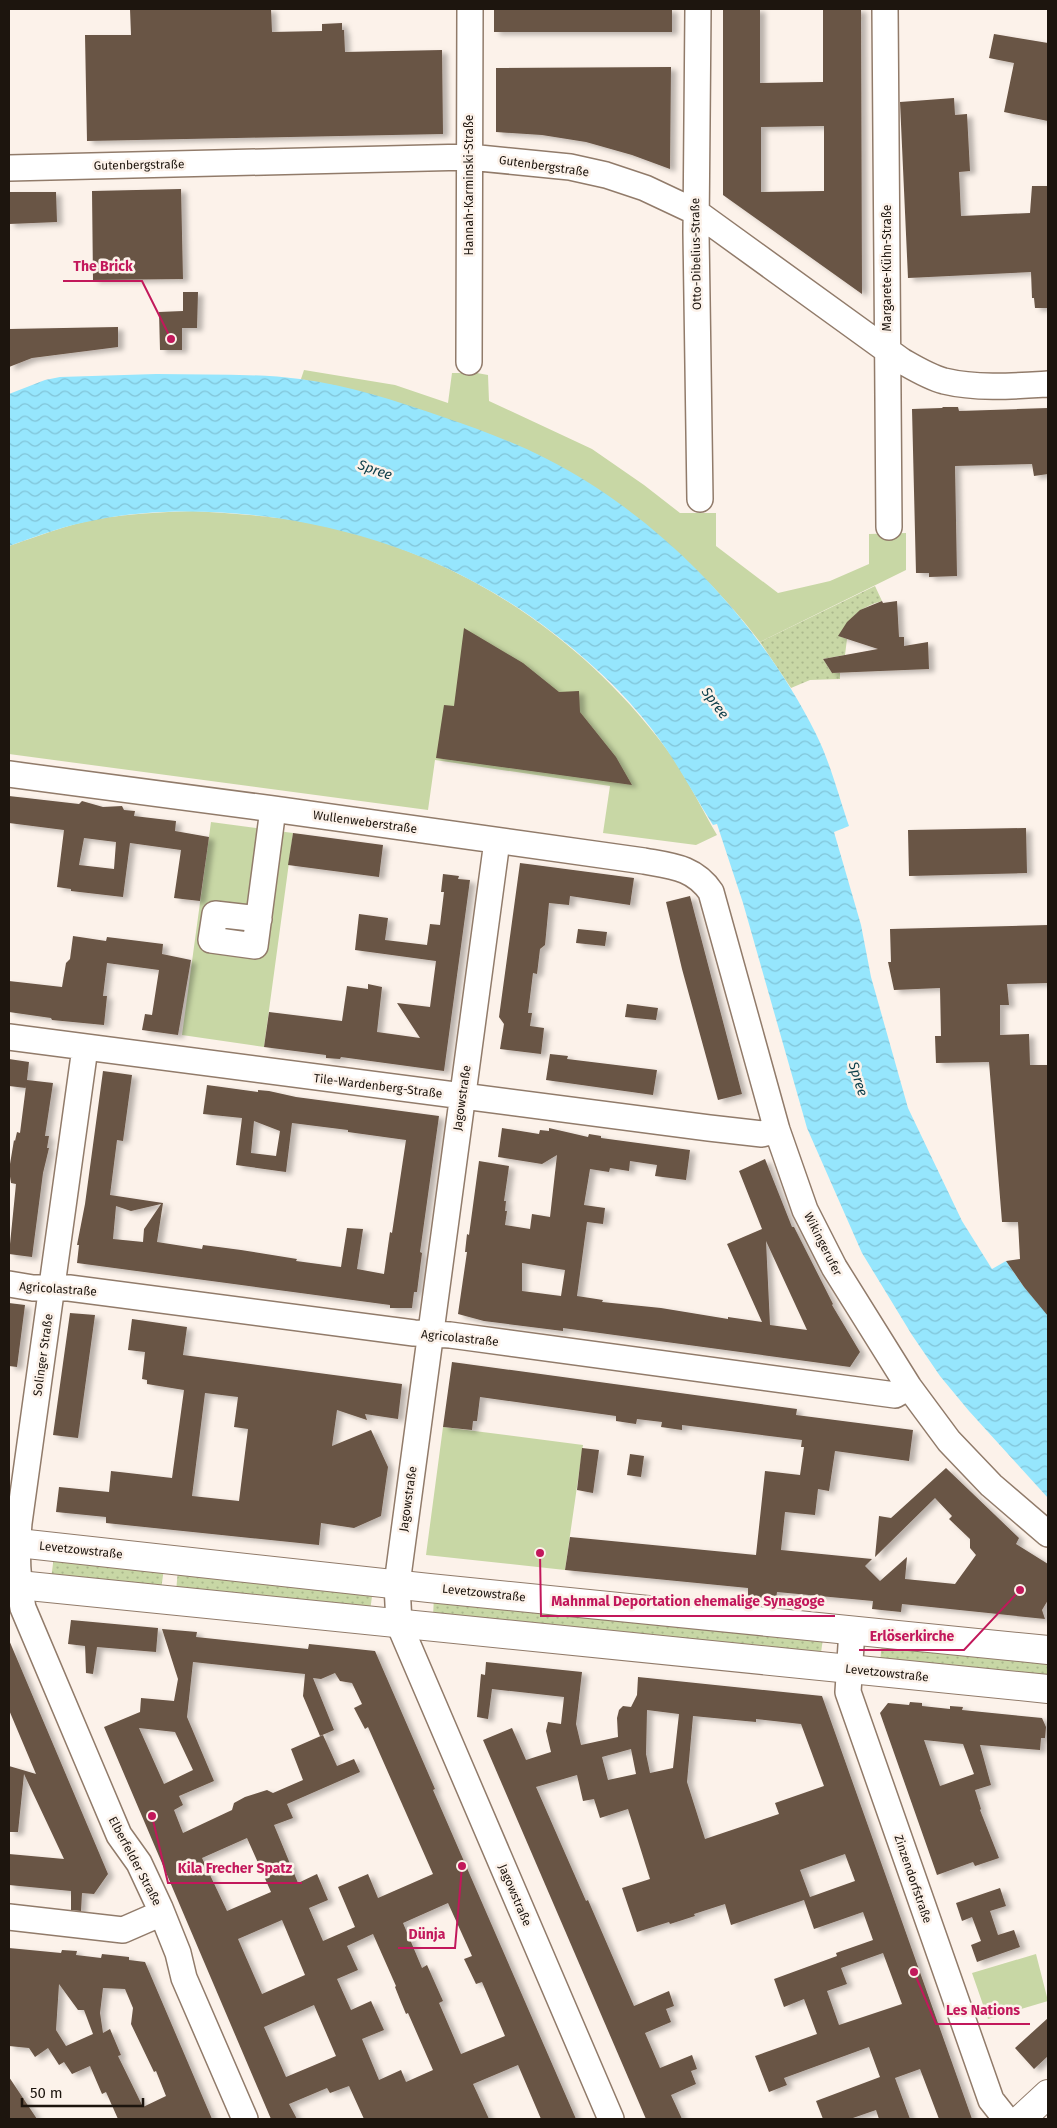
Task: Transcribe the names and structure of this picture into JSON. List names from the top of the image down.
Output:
{
  "streets": {
    "main road": ["Levetzowstraße"],
    "street": [
      "Gutenbergstraße",
      "Hannah-Karminski-Straße",
      "Otto-Dibelius-Straße",
      "Margarete-Kühn-Straße",
      "Wullenweberstraße",
      "Tile-Wardenberg-Straße",
      "Jagowstraße",
      "Wikingerufer",
      "Agricolastraße",
      "Solinger Straße",
      "Elberfelder Straße",
      "Zinzendorfstraße"
    ]
  },
  "crossings": [
    ["Gutenbergstraße", "Hannah-Karminski-Straße"],
    ["Gutenbergstraße", "Otto-Dibelius-Straße"],
    ["Gutenbergstraße", "Margarete-Kühn-Straße"],
    ["Wullenweberstraße", "Jagowstraße"],
    ["Wullenweberstraße", "Wikingerufer"],
    ["Tile-Wardenberg-Straße", "Jagowstraße"],
    ["Tile-Wardenberg-Straße", "Wikingerufer"],
    ["Tile-Wardenberg-Straße", "Solinger Straße"],
    ["Jagowstraße", "Agricolastraße"],
    ["Jagowstraße", "Levetzowstraße"],
    ["Wikingerufer", "Agricolastraße"],
    ["Agricolastraße", "Solinger Straße"],
    ["Solinger Straße", "Levetzowstraße"],
    ["Solinger Straße", "Elberfelder Straße"],
    ["Levetzowstraße", "Elberfelder Straße"],
    ["Levetzowstraße", "Zinzendorfstraße"]
  ],
  "water": ["Spree"],
  "places": [
    "The Brick",
    "Mahnmal Deportation ehemalige Synagoge",
    "Erlöserkirche",
    "Kila Frecher Spatz",
    "Dünja",
    "Les Nations"
  ],
  "scale_bar": "50 m"
}
